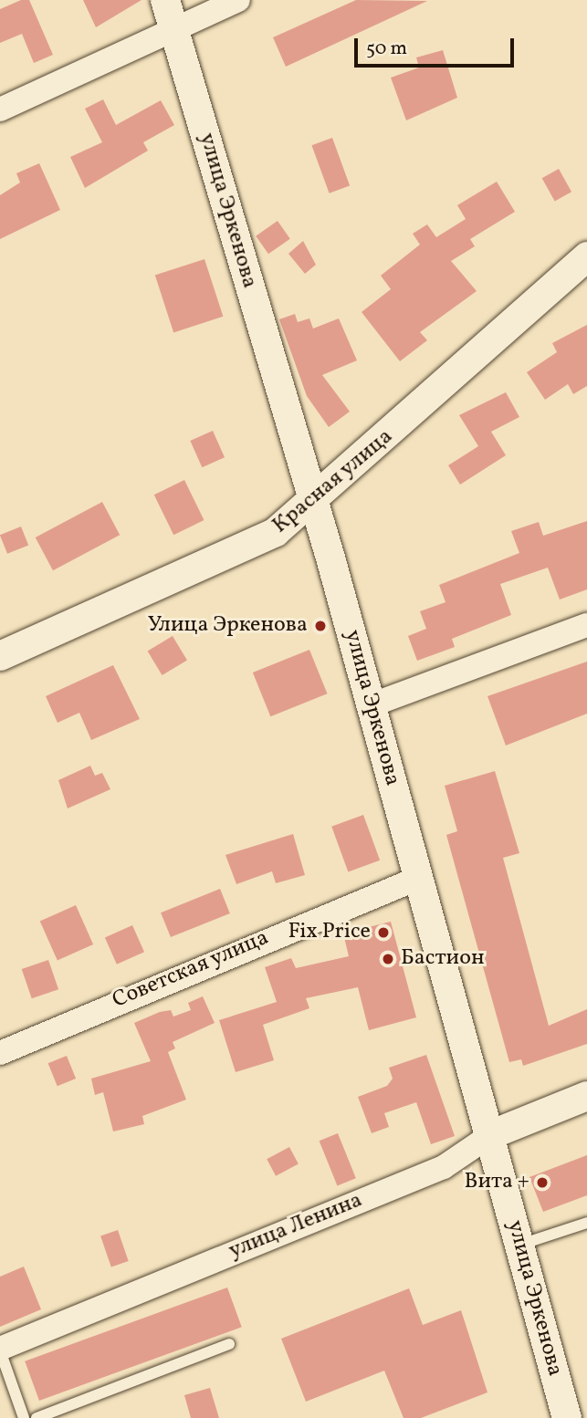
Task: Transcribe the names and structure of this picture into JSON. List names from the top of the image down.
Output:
{
  "streets": {
    "street": [
      "улица Эркенова",
      "Красная улица",
      "Советская улица",
      "улица Ленина"
    ]
  },
  "crossings": [
    ["улица Эркенова", "Красная улица"],
    ["улица Эркенова", "Советская улица"],
    ["улица Эркенова", "улица Ленина"]
  ],
  "places": [
    "Улица Эркенова",
    "Fix Price",
    "Бастион",
    "Вита +"
  ],
  "scale_bar": "50 m"
}
